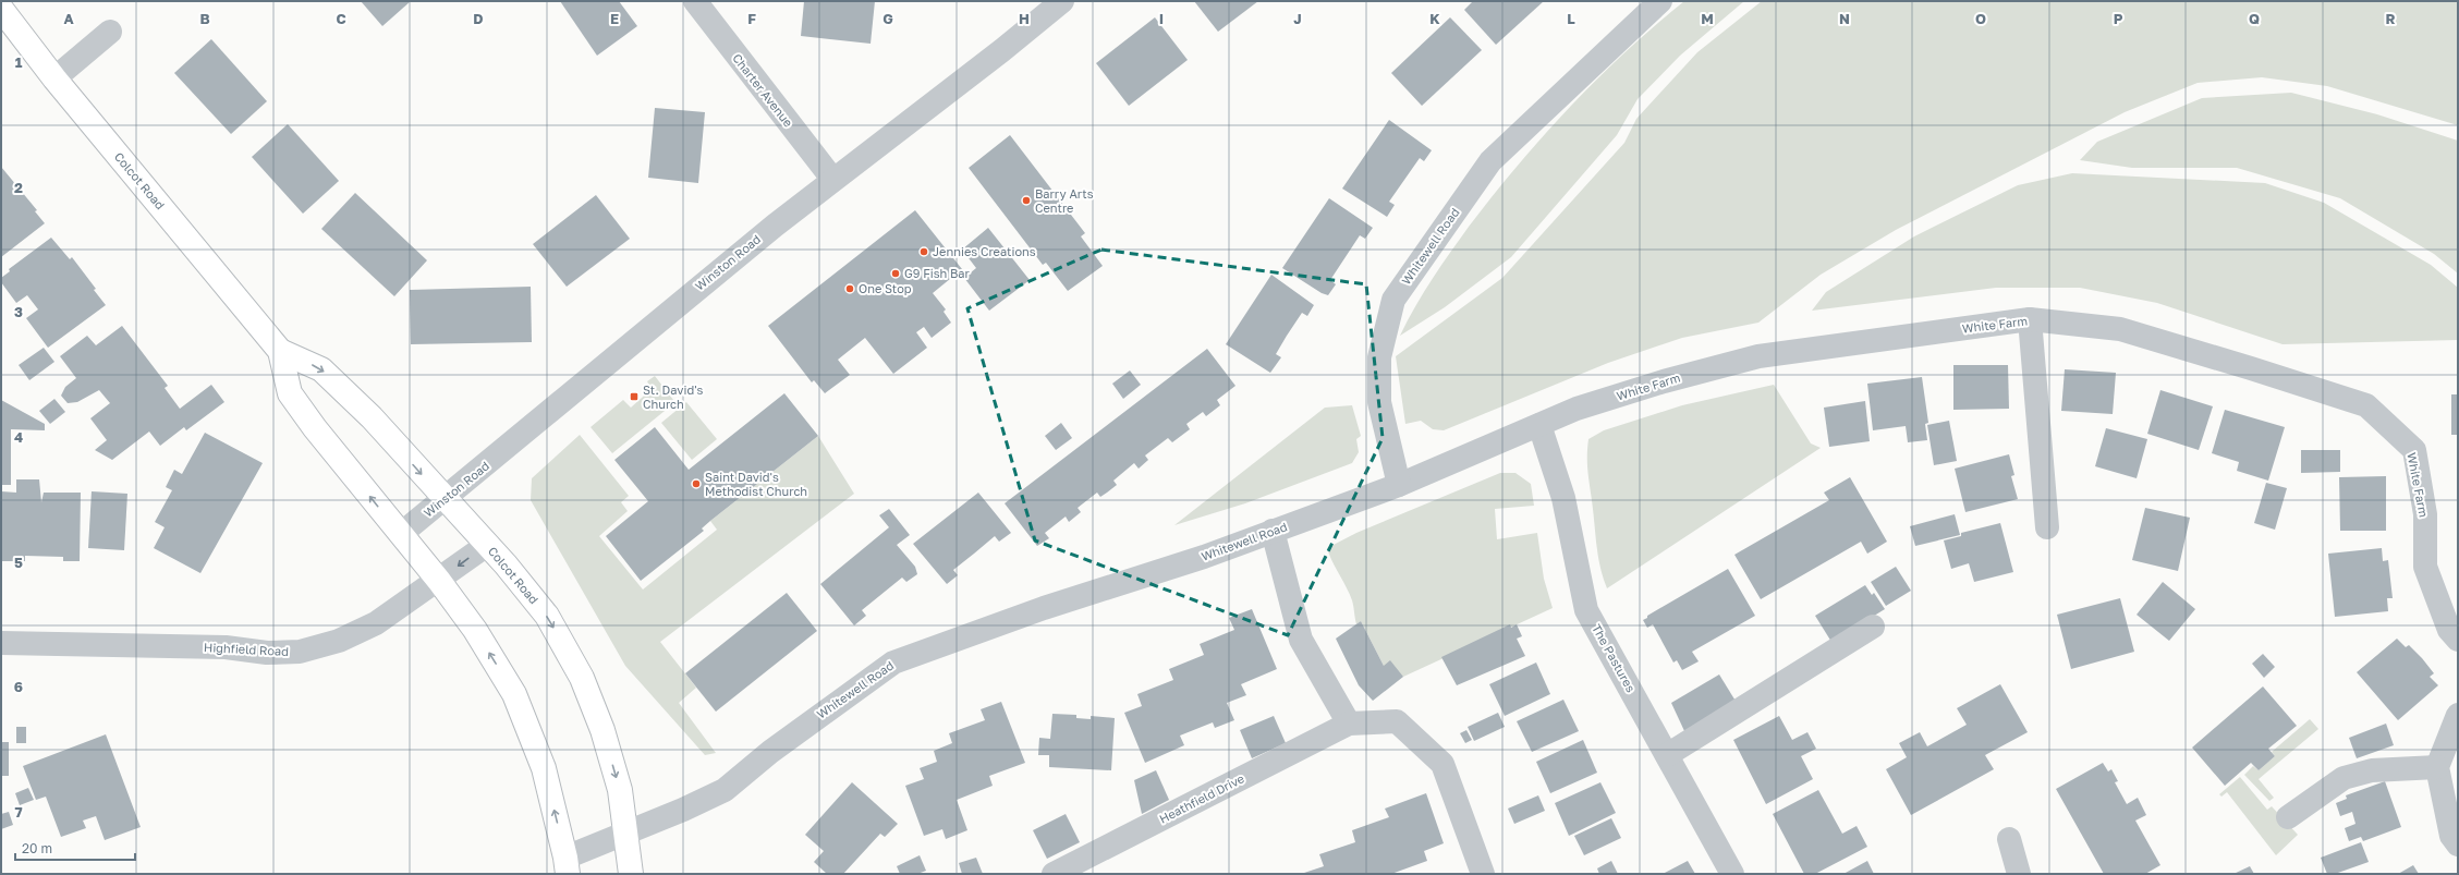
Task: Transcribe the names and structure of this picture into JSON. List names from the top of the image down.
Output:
{
  "streets": {
    "main road": ["Colcot Road"],
    "street": [
      "Charter Avenue",
      "Whitewell Road",
      "Winston Road",
      "White Farm",
      "Highfield Road",
      "The Pastures",
      "Heathfield Drive"
    ]
  },
  "crossings": [
    ["Charter Avenue", "Winston Road"],
    ["Colcot Road", "Whitewell Road"],
    ["Colcot Road", "Winston Road"],
    ["Colcot Road", "Highfield Road"],
    ["Whitewell Road", "White Farm"],
    ["White Farm", "The Pastures"]
  ],
  "places": {
    "other": [
      "Barry Arts Centre",
      "Jennies Creations",
      "G9 Fish Bar",
      "One Stop",
      "Saint David's Methodist Church"
    ],
    "transit": ["St. David's Church"]
  },
  "scale_bar": "20 m",
  "grid": {
    "columns": [
      "A",
      "B",
      "C",
      "D",
      "E",
      "F",
      "G",
      "H",
      "I",
      "J",
      "K",
      "L",
      "M",
      "N",
      "O",
      "P",
      "Q",
      "R"
    ],
    "rows": [
      "1",
      "2",
      "3",
      "4",
      "5",
      "6",
      "7"
    ]
  }
}
